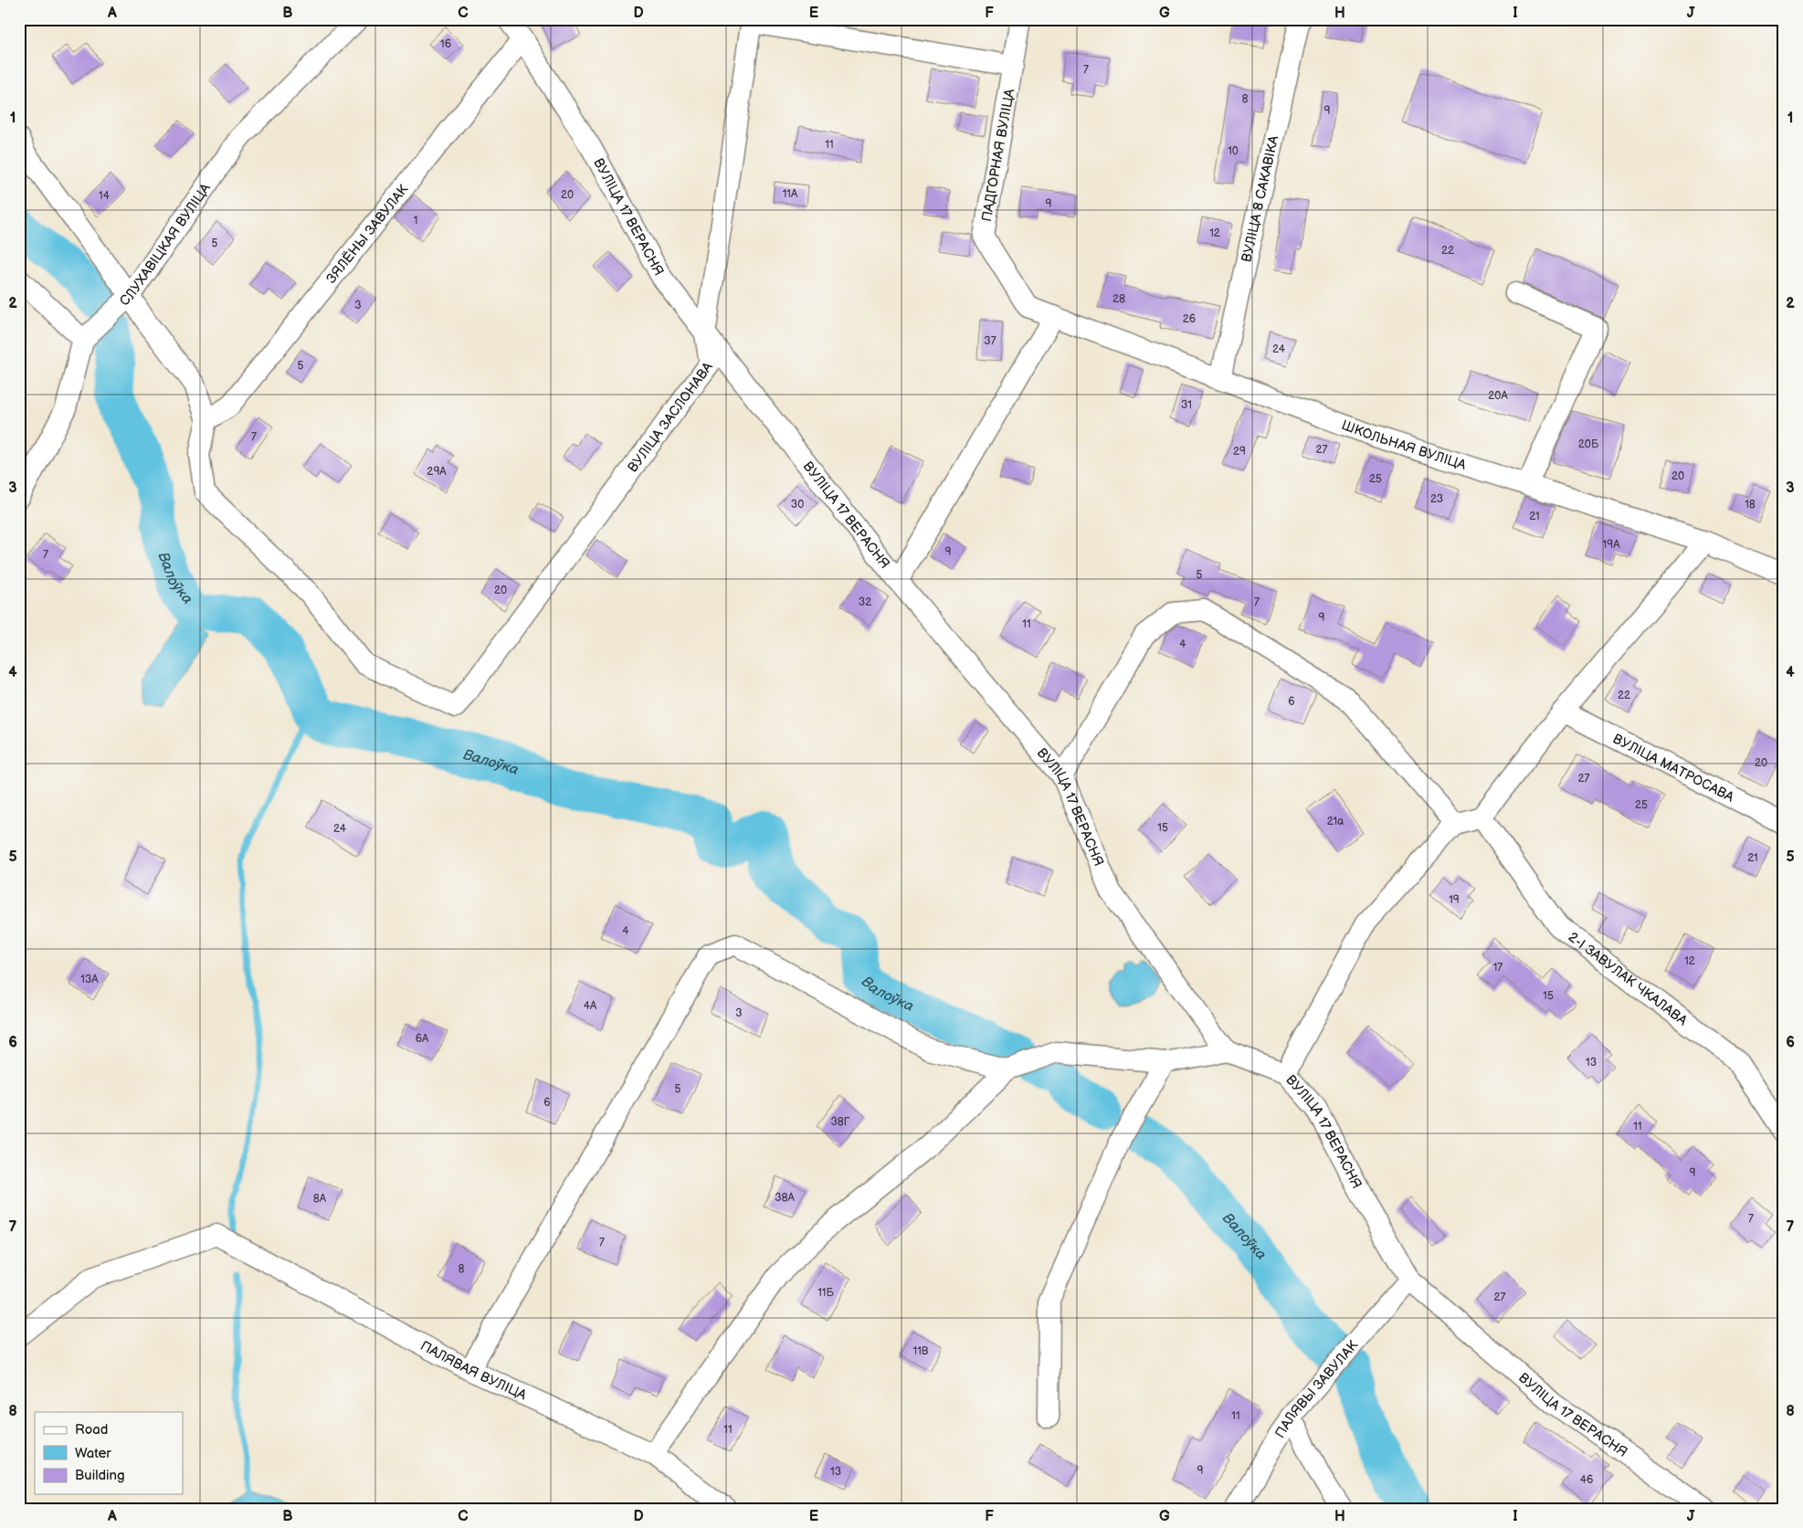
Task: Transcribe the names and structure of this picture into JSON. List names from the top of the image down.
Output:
{
  "streets": {
    "street": [
      "ПАДГОРНАЯ ВУЛІЦА",
      "ВУЛІЦА 8 САКАВІКА",
      "ВУЛІЦА 17 ВЕРАСНЯ",
      "ЗЯЛЁНЫ ЗАВУЛАК",
      "СЛУХАВІЦКАЯ ВУЛІЦА",
      "ВУЛІЦА ЗАСЛОНАВА",
      "ШКОЛЬНАЯ ВУЛІЦА",
      "ВУЛІЦА МАТРОСАВА",
      "2-І ЗАВУЛАК ЧКАЛАВА",
      "ПАЛЯВАЯ ВУЛІЦА",
      "ПАЛЯВЫ ЗАВУЛАК"
    ]
  },
  "crossings": [
    ["ПАДГОРНАЯ ВУЛІЦА", "ШКОЛЬНАЯ ВУЛІЦА"],
    ["ВУЛІЦА 8 САКАВІКА", "ШКОЛЬНАЯ ВУЛІЦА"],
    ["ВУЛІЦА 17 ВЕРАСНЯ", "ЗЯЛЁНЫ ЗАВУЛАК"],
    ["ВУЛІЦА 17 ВЕРАСНЯ", "ВУЛІЦА ЗАСЛОНАВА"],
    ["ВУЛІЦА 17 ВЕРАСНЯ", "ПАЛЯВЫ ЗАВУЛАК"],
    ["ЗЯЛЁНЫ ЗАВУЛАК", "ВУЛІЦА ЗАСЛОНАВА"]
  ],
  "water": ["Валоўка"],
  "house_numbers": [
    "16",
    "7",
    "8",
    "9",
    "11",
    "10",
    "11А",
    "20",
    "14",
    "9",
    "1",
    "12",
    "5",
    "22",
    "28",
    "3",
    "26",
    "37",
    "24",
    "5",
    "20А",
    "31",
    "7",
    "20Б",
    "27",
    "29",
    "29А",
    "20",
    "25",
    "23",
    "30",
    "18",
    "21",
    "19А",
    "9",
    "7",
    "5",
    "20",
    "32",
    "7",
    "9",
    "11",
    "4",
    "22",
    "6",
    "20",
    "27",
    "25",
    "21а",
    "15",
    "24",
    "21",
    "19",
    "4",
    "12",
    "17",
    "13А",
    "15",
    "4А",
    "3",
    "6А",
    "13",
    "5",
    "6",
    "38Г",
    "11",
    "9",
    "38А",
    "8А",
    "7",
    "7",
    "8",
    "11Б",
    "27",
    "11В",
    "11",
    "11",
    "9",
    "13",
    "46"
  ],
  "legend": ["Road", "Water", "Building"],
  "grid": {
    "columns": [
      "A",
      "B",
      "C",
      "D",
      "E",
      "F",
      "G",
      "H",
      "I",
      "J"
    ],
    "rows": [
      "1",
      "2",
      "3",
      "4",
      "5",
      "6",
      "7",
      "8"
    ]
  }
}
